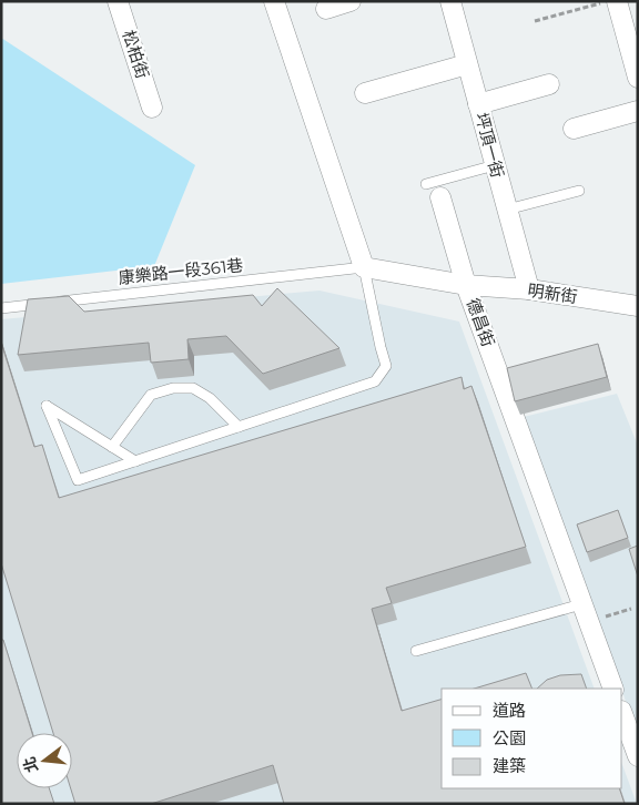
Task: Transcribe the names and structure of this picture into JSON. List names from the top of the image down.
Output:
{
  "streets": {
    "street": [
      "松柏街",
      "坪頂一街",
      "明新街",
      "德昌街"
    ],
    "lane": ["康樂路一段361巷"]
  },
  "crossings": [
    ["坪頂一街", "明新街"],
    ["康樂路一段361巷", "德昌街"],
    ["明新街", "德昌街"]
  ],
  "legend": ["道路", "公園", "建築"],
  "north": "left"
}
